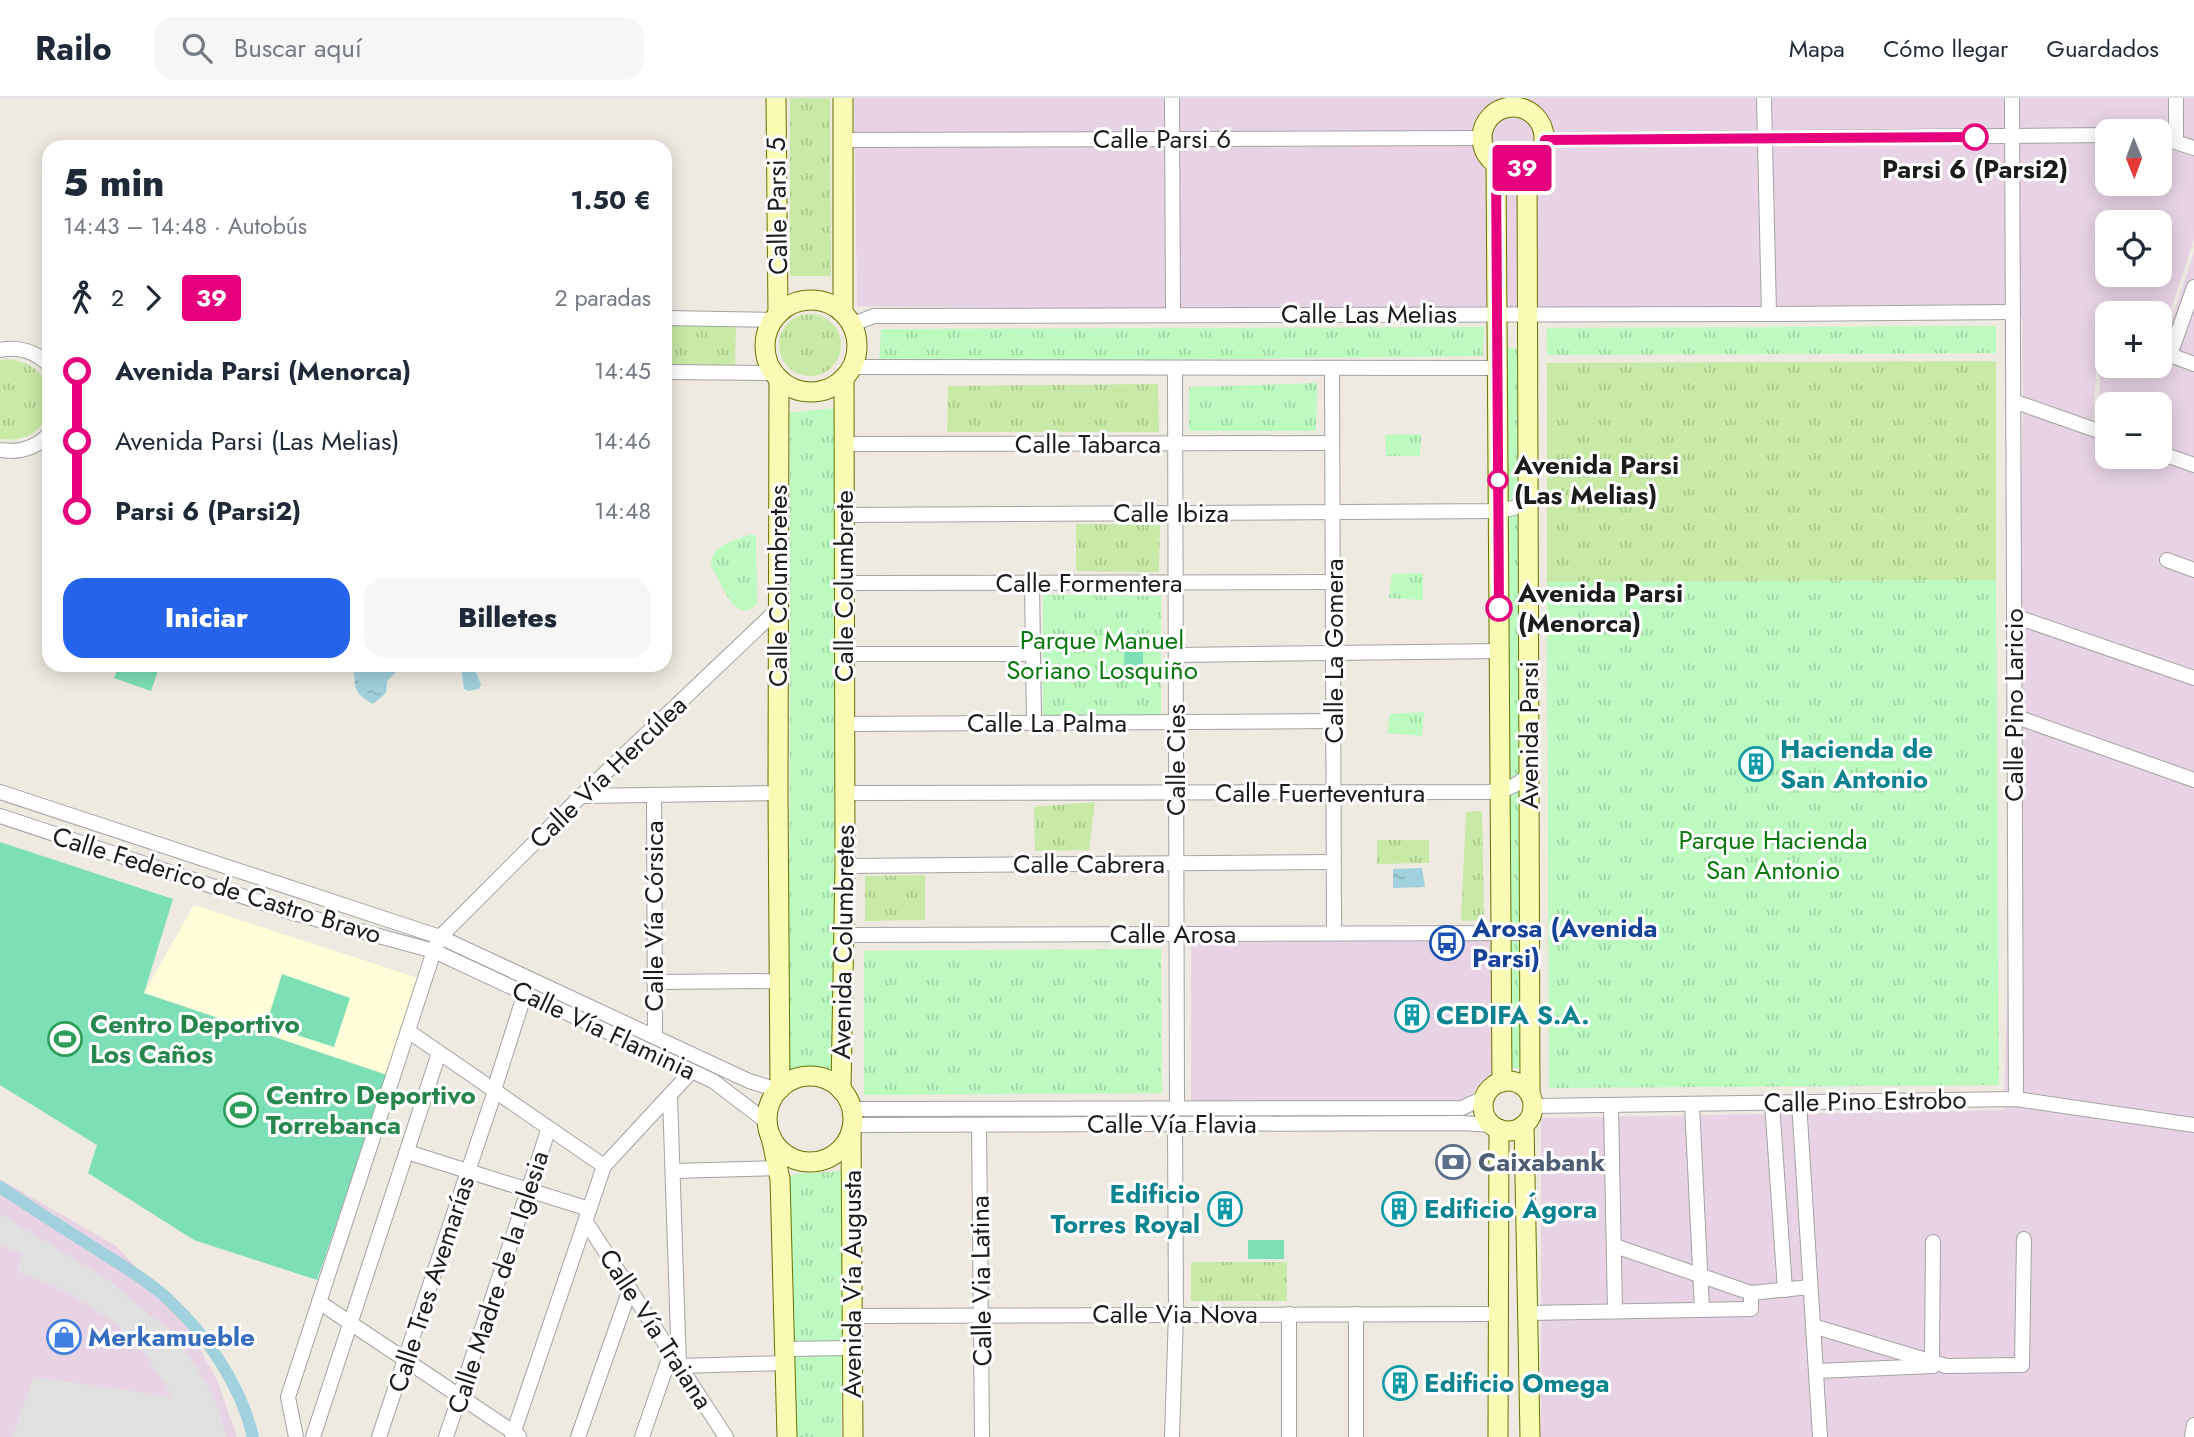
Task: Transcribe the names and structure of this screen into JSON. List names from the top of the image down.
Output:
{
  "streets": {
    "street": [
      "Calle Parsi 6",
      "Calle Parsi 5",
      "Calle Las Melias",
      "Calle Tabarca",
      "Calle Ibiza",
      "Calle Formentera",
      "Calle Columbretes",
      "Calle Columbrete",
      "Calle La Gomera",
      "Calle Pino Laricio",
      "Calle La Palma",
      "Avenida Parsi",
      "Calle Cies",
      "Calle Vía Hercúlea",
      "Calle Fuerteventura",
      "Calle Cabrera",
      "Calle Federico de Castro Bravo",
      "Calle Vía Córsica",
      "Calle Arosa",
      "Avenida Columbretes",
      "Calle Vía Flaminia",
      "Calle Pino Estrobo",
      "Calle Vía Flavia",
      "Calle Via Latina",
      "Calle Madre de la Iglesia",
      "Calle Tres Avemarías",
      "Avenida Vía Augusta",
      "Calle Via Nova",
      "Calle Vía Traiana"
    ]
  },
  "crossings": [
    ["Calle Parsi 6", "Avenida Parsi"],
    ["Calle Parsi 5", "Calle Las Melias"],
    ["Calle Parsi 5", "Calle Columbretes"],
    ["Calle Parsi 5", "Calle Columbrete"],
    ["Calle Las Melias", "Calle Columbretes"],
    ["Calle Las Melias", "Calle Columbrete"],
    ["Calle Las Melias", "Calle La Gomera"],
    ["Calle Las Melias", "Calle Pino Laricio"],
    ["Calle Las Melias", "Avenida Parsi"],
    ["Calle Las Melias", "Calle Cies"],
    ["Calle Tabarca", "Calle Columbrete"],
    ["Calle Tabarca", "Calle La Gomera"],
    ["Calle Tabarca", "Calle Cies"],
    ["Calle Ibiza", "Calle Columbrete"],
    ["Calle Ibiza", "Calle La Gomera"],
    ["Calle Ibiza", "Avenida Parsi"],
    ["Calle Ibiza", "Calle Cies"],
    ["Calle Formentera", "Calle Columbrete"],
    ["Calle Formentera", "Calle La Gomera"],
    ["Calle Formentera", "Calle Cies"],
    ["Calle Columbretes", "Calle Columbrete"],
    ["Calle Columbretes", "Calle Vía Hercúlea"],
    ["Calle Columbrete", "Calle La Palma"],
    ["Calle Columbrete", "Calle Fuerteventura"],
    ["Calle Columbrete", "Avenida Columbretes"],
    ["Calle La Gomera", "Calle La Palma"],
    ["Calle La Gomera", "Calle Fuerteventura"],
    ["Calle La Gomera", "Calle Cabrera"],
    ["Calle La Gomera", "Calle Arosa"],
    ["Calle Pino Laricio", "Calle Pino Estrobo"],
    ["Calle La Palma", "Calle Cies"],
    ["Avenida Parsi", "Calle Fuerteventura"],
    ["Avenida Parsi", "Calle Arosa"],
    ["Avenida Parsi", "Calle Pino Estrobo"],
    ["Avenida Parsi", "Calle Vía Flavia"],
    ["Calle Cies", "Calle Fuerteventura"],
    ["Calle Cies", "Calle Cabrera"],
    ["Calle Cies", "Calle Arosa"],
    ["Calle Cies", "Calle Vía Flavia"],
    ["Calle Cies", "Calle Via Nova"],
    ["Calle Vía Hercúlea", "Calle Federico de Castro Bravo"],
    ["Calle Vía Hercúlea", "Calle Vía Flaminia"],
    ["Calle Fuerteventura", "Avenida Columbretes"],
    ["Calle Cabrera", "Avenida Columbretes"],
    ["Calle Federico de Castro Bravo", "Calle Vía Flaminia"],
    ["Calle Vía Córsica", "Calle Vía Flaminia"],
    ["Calle Arosa", "Avenida Columbretes"],
    ["Avenida Columbretes", "Calle Vía Flaminia"],
    ["Avenida Columbretes", "Calle Vía Flavia"],
    ["Avenida Columbretes", "Avenida Vía Augusta"],
    ["Calle Vía Flaminia", "Calle Vía Flavia"],
    ["Calle Vía Flaminia", "Calle Tres Avemarías"],
    ["Calle Vía Flaminia", "Avenida Vía Augusta"],
    ["Calle Pino Estrobo", "Calle Vía Flavia"],
    ["Calle Vía Flavia", "Calle Via Latina"],
    ["Calle Vía Flavia", "Avenida Vía Augusta"],
    ["Calle Via Latina", "Calle Via Nova"],
    ["Avenida Vía Augusta", "Calle Via Nova"]
  ],
  "parks": ["Parque Manuel Soriano Losquiño", "Parque Hacienda San Antonio"],
  "places": {
    "other": ["Parsi 6 (Parsi2)", "Avenida Parsi (Las Melias)", "Avenida Parsi (Menorca)"],
    "building": [
      "Hacienda de San Antonio",
      "CEDIFA S.A.",
      "Edificio Torres Royal",
      "Edificio Ágora",
      "Edificio Omega"
    ],
    "bus stop": ["Arosa (Avenida Parsi)"],
    "sports": ["Centro Deportivo Los Caños", "Centro Deportivo Torrebanca"],
    "bank": ["Caixabank"],
    "shop": ["Merkamueble"]
  },
  "lines": ["bus line 39"],
  "north": "bottom",
  "page": {
    "header": "Railo",
    "search": "Buscar aquí",
    "nav": ["Mapa", "Cómo llegar", "Guardados"],
    "on_map": "39",
    "map_buttons": ["+", "−"],
    "heading": ["5 min", "14:43 – 14:48 · Autobús", "1.50 €"],
    "legs": ["2", "39", "2 paradas"],
    "list": [
      {
        "name": "Avenida Parsi (Menorca)",
        "value": "14:45"
      },
      {
        "name": "Avenida Parsi (Las Melias)",
        "value": "14:46"
      },
      {
        "name": "Parsi 6 (Parsi2)",
        "value": "14:48"
      }
    ],
    "buttons": ["Iniciar", "Billetes"]
  }
}
